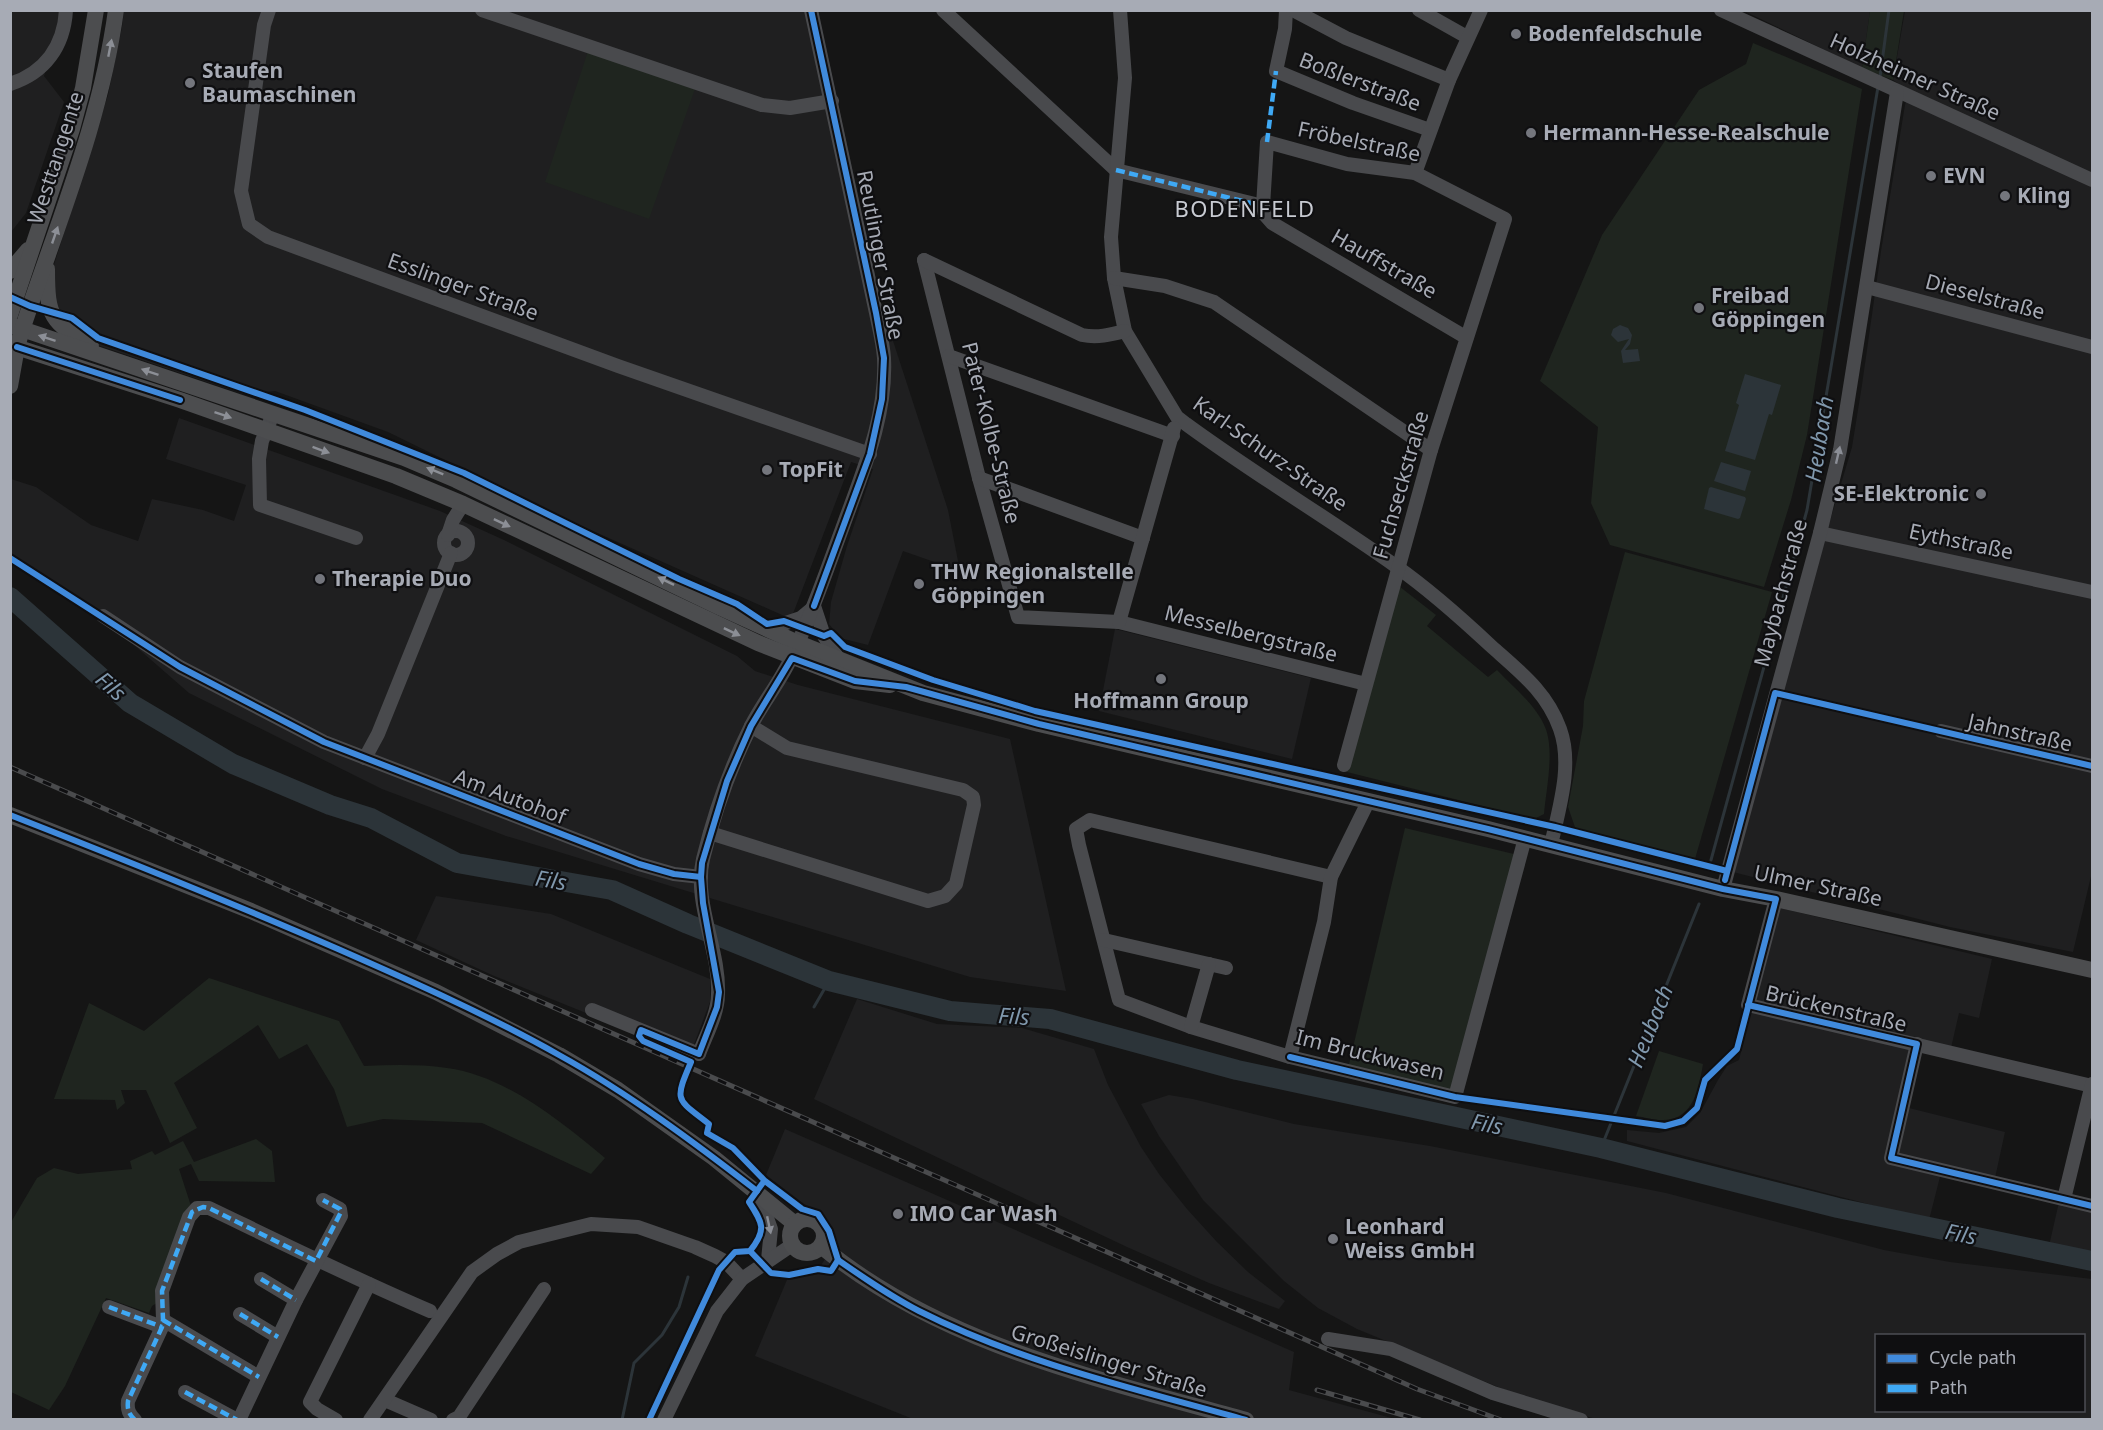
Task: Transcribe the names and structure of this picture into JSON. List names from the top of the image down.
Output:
{
  "streets": {
    "main road": ["Westtangente", "Ulmer Straße", "Großeislinger Straße"],
    "street": [
      "Holzheimer Straße",
      "Boßlerstraße",
      "Fröbelstraße",
      "Reutlinger Straße",
      "Hauffstraße",
      "Esslinger Straße",
      "Dieselstraße",
      "Pater-Kolbe-Straße",
      "Karl-Schurz-Straße",
      "Fuchseckstraße",
      "Eythstraße",
      "Maybachstraße",
      "Messelbergstraße",
      "Jahnstraße",
      "Am Autohof",
      "Brückenstraße",
      "Im Bruckwasen"
    ]
  },
  "crossings": [
    ["Holzheimer Straße", "Maybachstraße"],
    ["Fröbelstraße", "Hauffstraße"],
    ["Fröbelstraße", "Fuchseckstraße"],
    ["Westtangente", "Ulmer Straße"],
    ["Reutlinger Straße", "Esslinger Straße"],
    ["Reutlinger Straße", "Ulmer Straße"],
    ["Hauffstraße", "Fuchseckstraße"],
    ["Dieselstraße", "Maybachstraße"],
    ["Pater-Kolbe-Straße", "Karl-Schurz-Straße"],
    ["Pater-Kolbe-Straße", "Messelbergstraße"],
    ["Karl-Schurz-Straße", "Fuchseckstraße"],
    ["Karl-Schurz-Straße", "Ulmer Straße"],
    ["Fuchseckstraße", "Messelbergstraße"],
    ["Eythstraße", "Maybachstraße"],
    ["Maybachstraße", "Ulmer Straße"],
    ["Ulmer Straße", "Brückenstraße"],
    ["Ulmer Straße", "Im Bruckwasen"]
  ],
  "districts": ["BODENFELD"],
  "water": ["Heubach", "Fils"],
  "places": [
    "Bodenfeldschule",
    "Staufen Baumaschinen",
    "Hermann-Hesse-Realschule",
    "EVN",
    "Kling",
    "Freibad Göppingen",
    "TopFit",
    "SE-Elektronic",
    "Therapie Duo",
    "THW Regionalstelle Göppingen",
    "Hoffmann Group",
    "IMO Car Wash",
    "Leonhard Weiss GmbH"
  ],
  "legend": ["Cycle path", "Path"]
}
